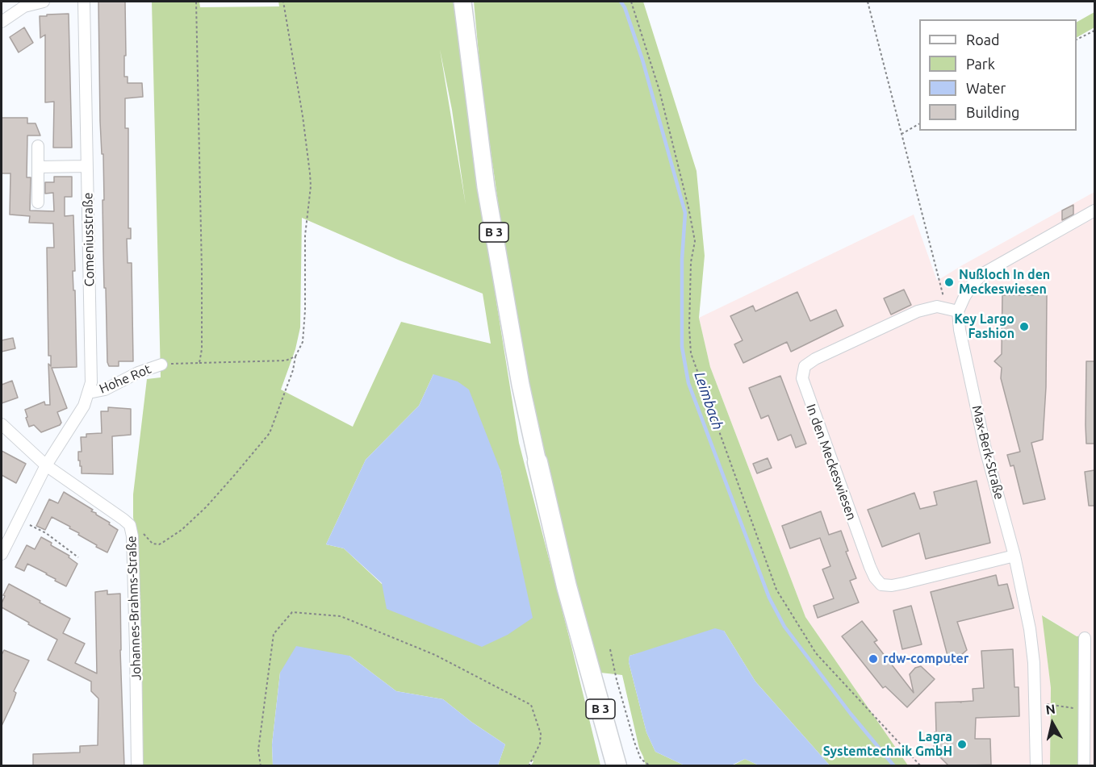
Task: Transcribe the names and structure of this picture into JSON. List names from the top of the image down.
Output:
{
  "streets": {
    "highway": ["B 3"],
    "street": [
      "Comeniusstraße",
      "Hohe Rot",
      "Max-Berk-Straße",
      "In den Meckeswiesen",
      "Johannes-Brahms-Straße"
    ]
  },
  "crossings": [
    ["Comeniusstraße", "Hohe Rot"],
    ["Comeniusstraße", "Johannes-Brahms-Straße"],
    ["Max-Berk-Straße", "In den Meckeswiesen"]
  ],
  "water": ["Leimbach"],
  "places": [
    "Nußloch In den Meckeswiesen",
    "Key Largo Fashion",
    "rdw-computer",
    "Lagra Systemtechnik GmbH"
  ],
  "legend": [
    "Road",
    "Park",
    "Water",
    "Building"
  ],
  "north": "top"
}
